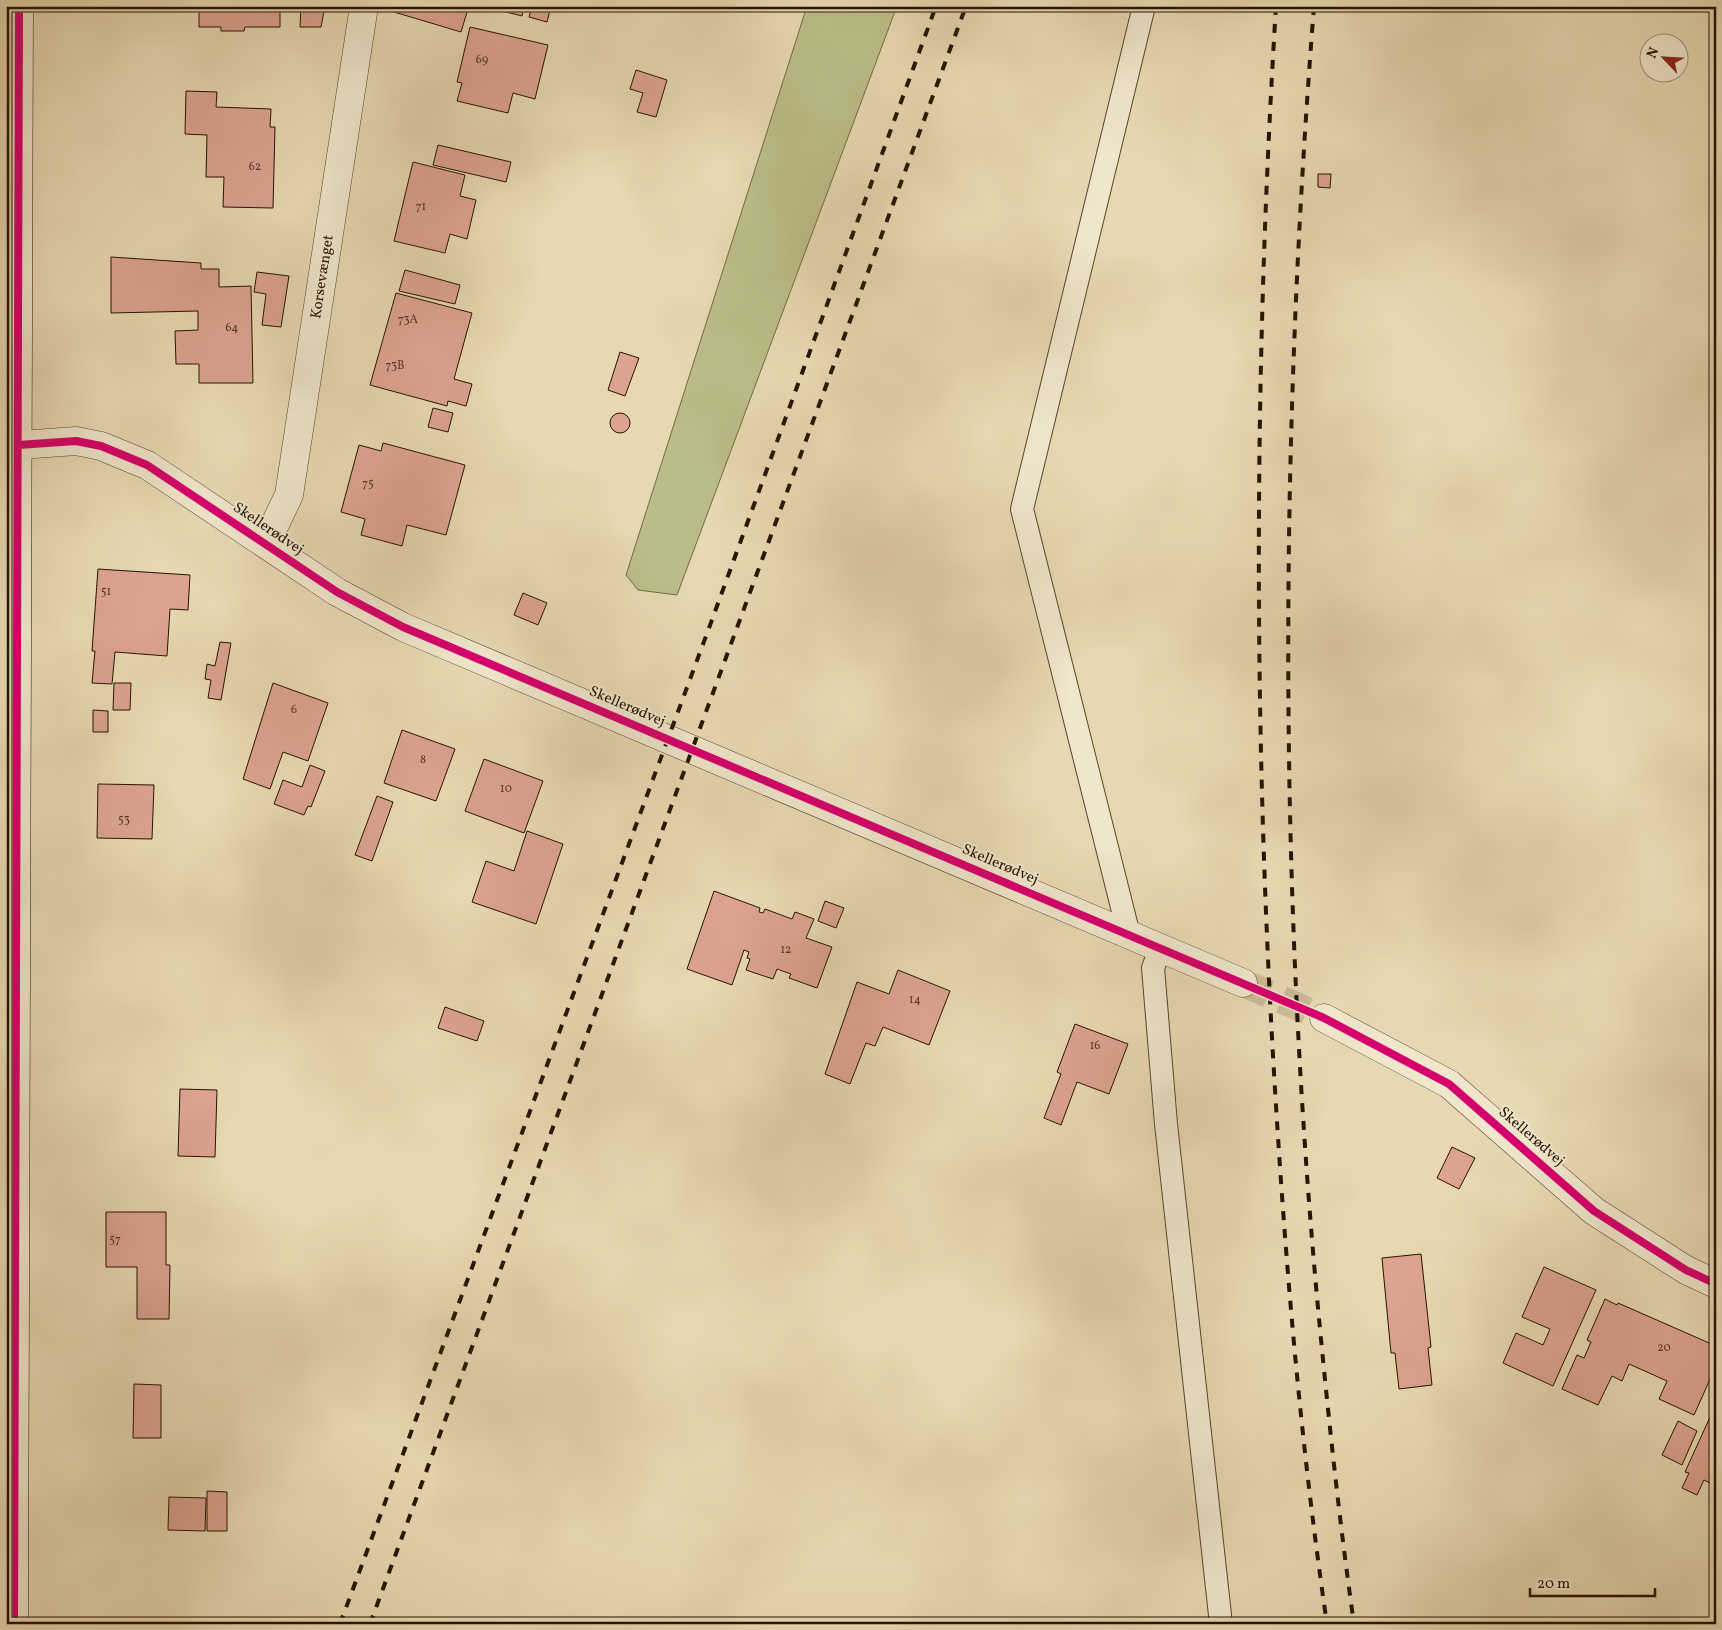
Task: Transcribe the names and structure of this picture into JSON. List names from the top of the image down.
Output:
{
  "streets": {
    "street": ["Korsevænget", "Skellerødvej"]
  },
  "crossings": [
    ["Korsevænget", "Skellerødvej"]
  ],
  "house_numbers": [
    "69",
    "62",
    "71",
    "73A",
    "64",
    "73B",
    "75",
    "51",
    "6",
    "8",
    "10",
    "53",
    "12",
    "14",
    "16",
    "57",
    "20"
  ],
  "scale_bar": "20 m",
  "north": "top left"
}
